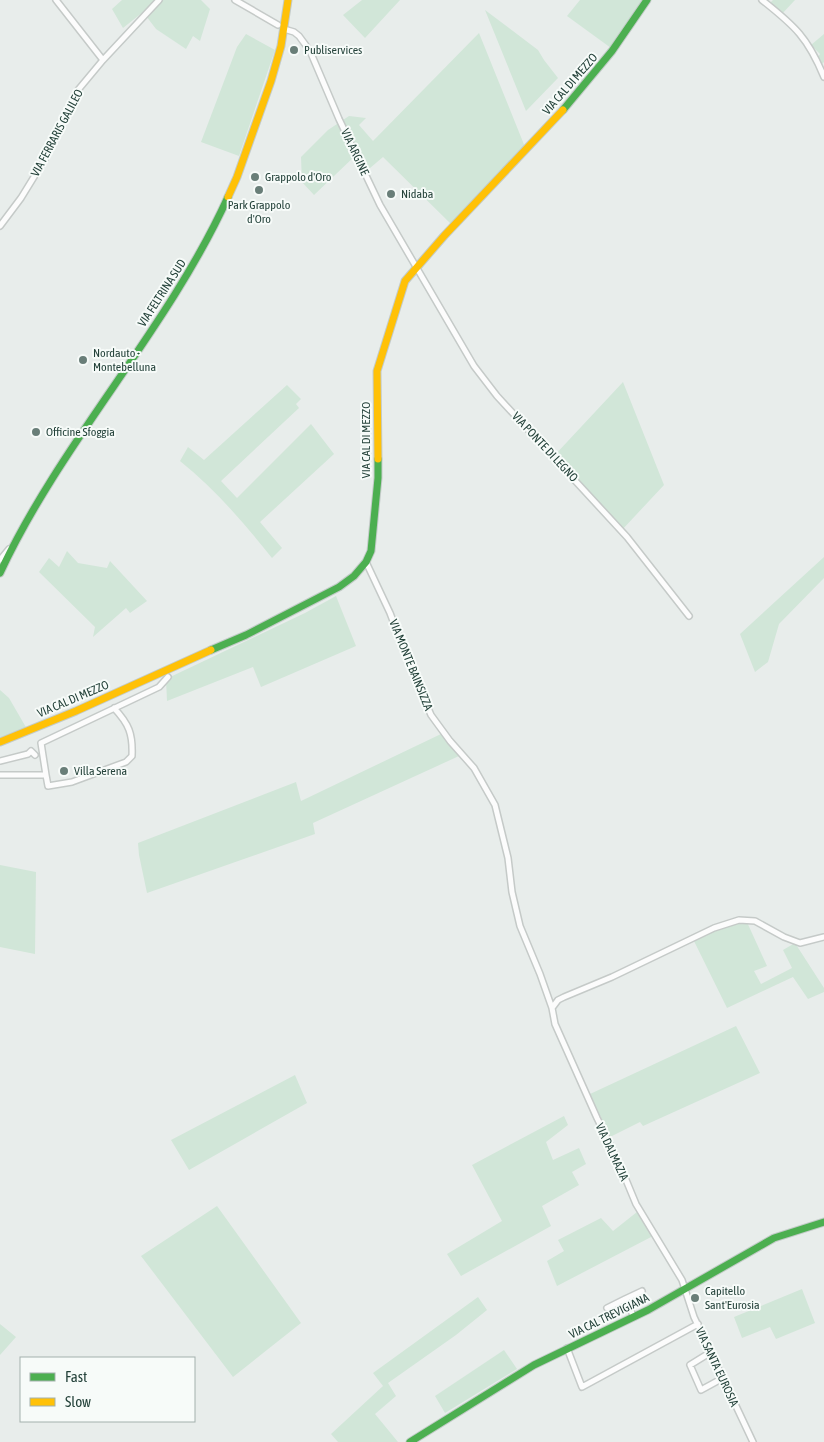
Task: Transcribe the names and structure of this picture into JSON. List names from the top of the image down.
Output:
{
  "streets": {
    "street": [
      "VIA CAL DI MEZZO",
      "VIA FERRARIS GALILEO",
      "VIA ARGINE",
      "VIA FELTRINA SUD",
      "VIA PONTE DI LEGNO",
      "VIA MONTE BAINSIZZA",
      "VIA DALMAZIA",
      "VIA CAL TREVIGIANA",
      "VIA SANTA EUROSIA"
    ]
  },
  "crossings": [
    ["VIA CAL DI MEZZO", "VIA ARGINE"],
    ["VIA CAL DI MEZZO", "VIA PONTE DI LEGNO"],
    ["VIA CAL DI MEZZO", "VIA MONTE BAINSIZZA"],
    ["VIA ARGINE", "VIA FELTRINA SUD"],
    ["VIA ARGINE", "VIA PONTE DI LEGNO"],
    ["VIA MONTE BAINSIZZA", "VIA DALMAZIA"],
    ["VIA DALMAZIA", "VIA CAL TREVIGIANA"],
    ["VIA DALMAZIA", "VIA SANTA EUROSIA"],
    ["VIA CAL TREVIGIANA", "VIA SANTA EUROSIA"]
  ],
  "places": [
    "Publiservices",
    "Grappolo d'Oro",
    "Park Grappolo d'Oro",
    "Nidaba",
    "Nordauto - Montebelluna",
    "Officine Sfoggia",
    "Villa Serena",
    "Capitello Sant'Eurosia"
  ],
  "legend": ["Fast", "Slow"]
}
